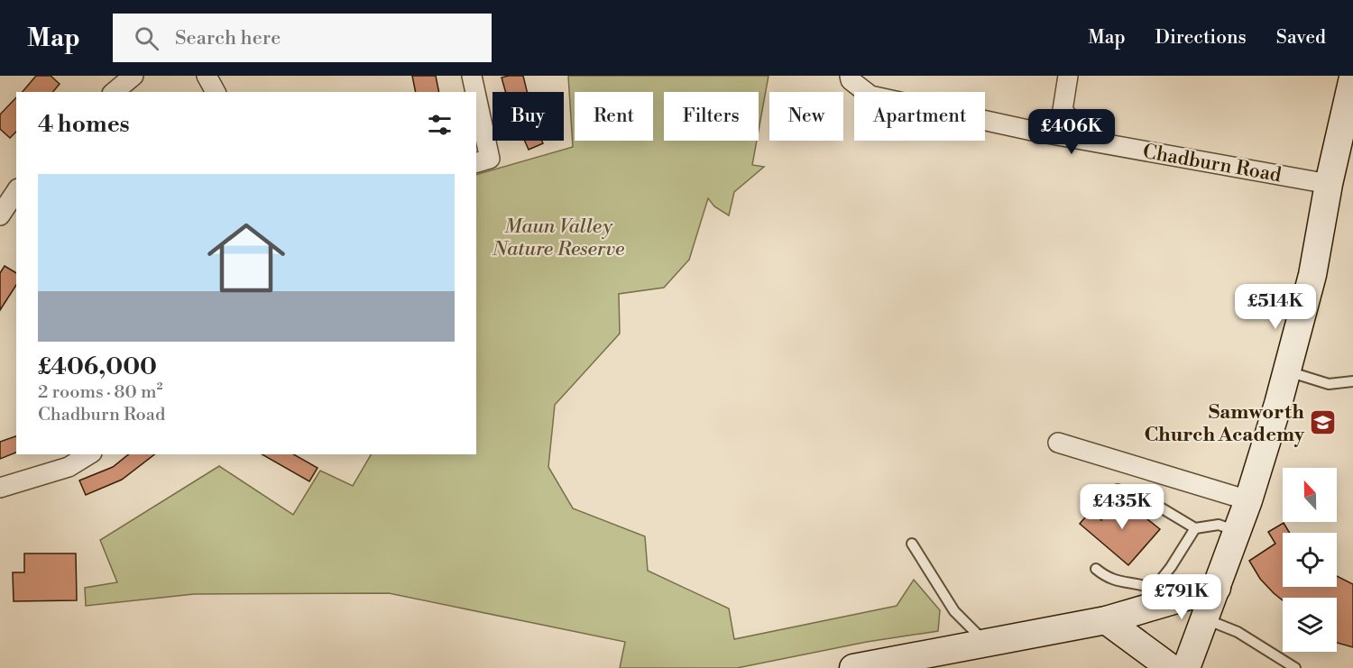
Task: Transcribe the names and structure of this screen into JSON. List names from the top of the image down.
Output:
{
  "streets": {
    "street": ["Chadburn Road"]
  },
  "parks": ["Maun Valley Nature Reserve"],
  "places": {
    "school or university": ["Samworth Church Academy"]
  },
  "north": "top",
  "page": {
    "header": "Map",
    "search": "Search here",
    "nav": ["Map", "Directions", "Saved"],
    "chip": [
      "Buy",
      "Rent",
      "Filters",
      "New",
      "Apartment"
    ],
    "heading": "4 homes",
    "price": [
      "£406K",
      "£514K",
      "£435K",
      "£791K"
    ],
    "list": [
      {
        "name": "£406,000",
        "note": "2 rooms · 80 m² · Chadburn Road"
      }
    ]
  }
}
